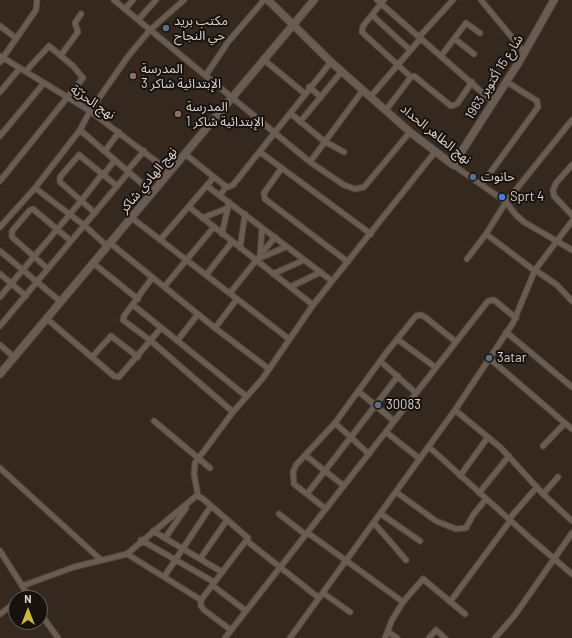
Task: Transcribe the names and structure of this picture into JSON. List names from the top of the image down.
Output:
{
  "streets": {
    "street": [
      "شارع 15 أكتوبر 1963",
      "نهج الحرّيّة",
      "نهج الطاهر الحداد",
      "نهج الهادي شاكر"
    ]
  },
  "crossings": [
    ["شارع 15 أكتوبر 1963", "نهج الطاهر الحداد"],
    ["نهج الحرّيّة", "نهج الهادي شاكر"],
    ["نهج الطاهر الحداد", "نهج الهادي شاكر"]
  ],
  "places": [
    "مكتب بريد حي النجاح",
    "المدرسة الإبتدائية شاكر 3",
    "المدرسة الإبتدائية شاكر 1",
    "حانوت",
    "Sprt 4",
    "3atar",
    "30083"
  ],
  "north": "top"
}
